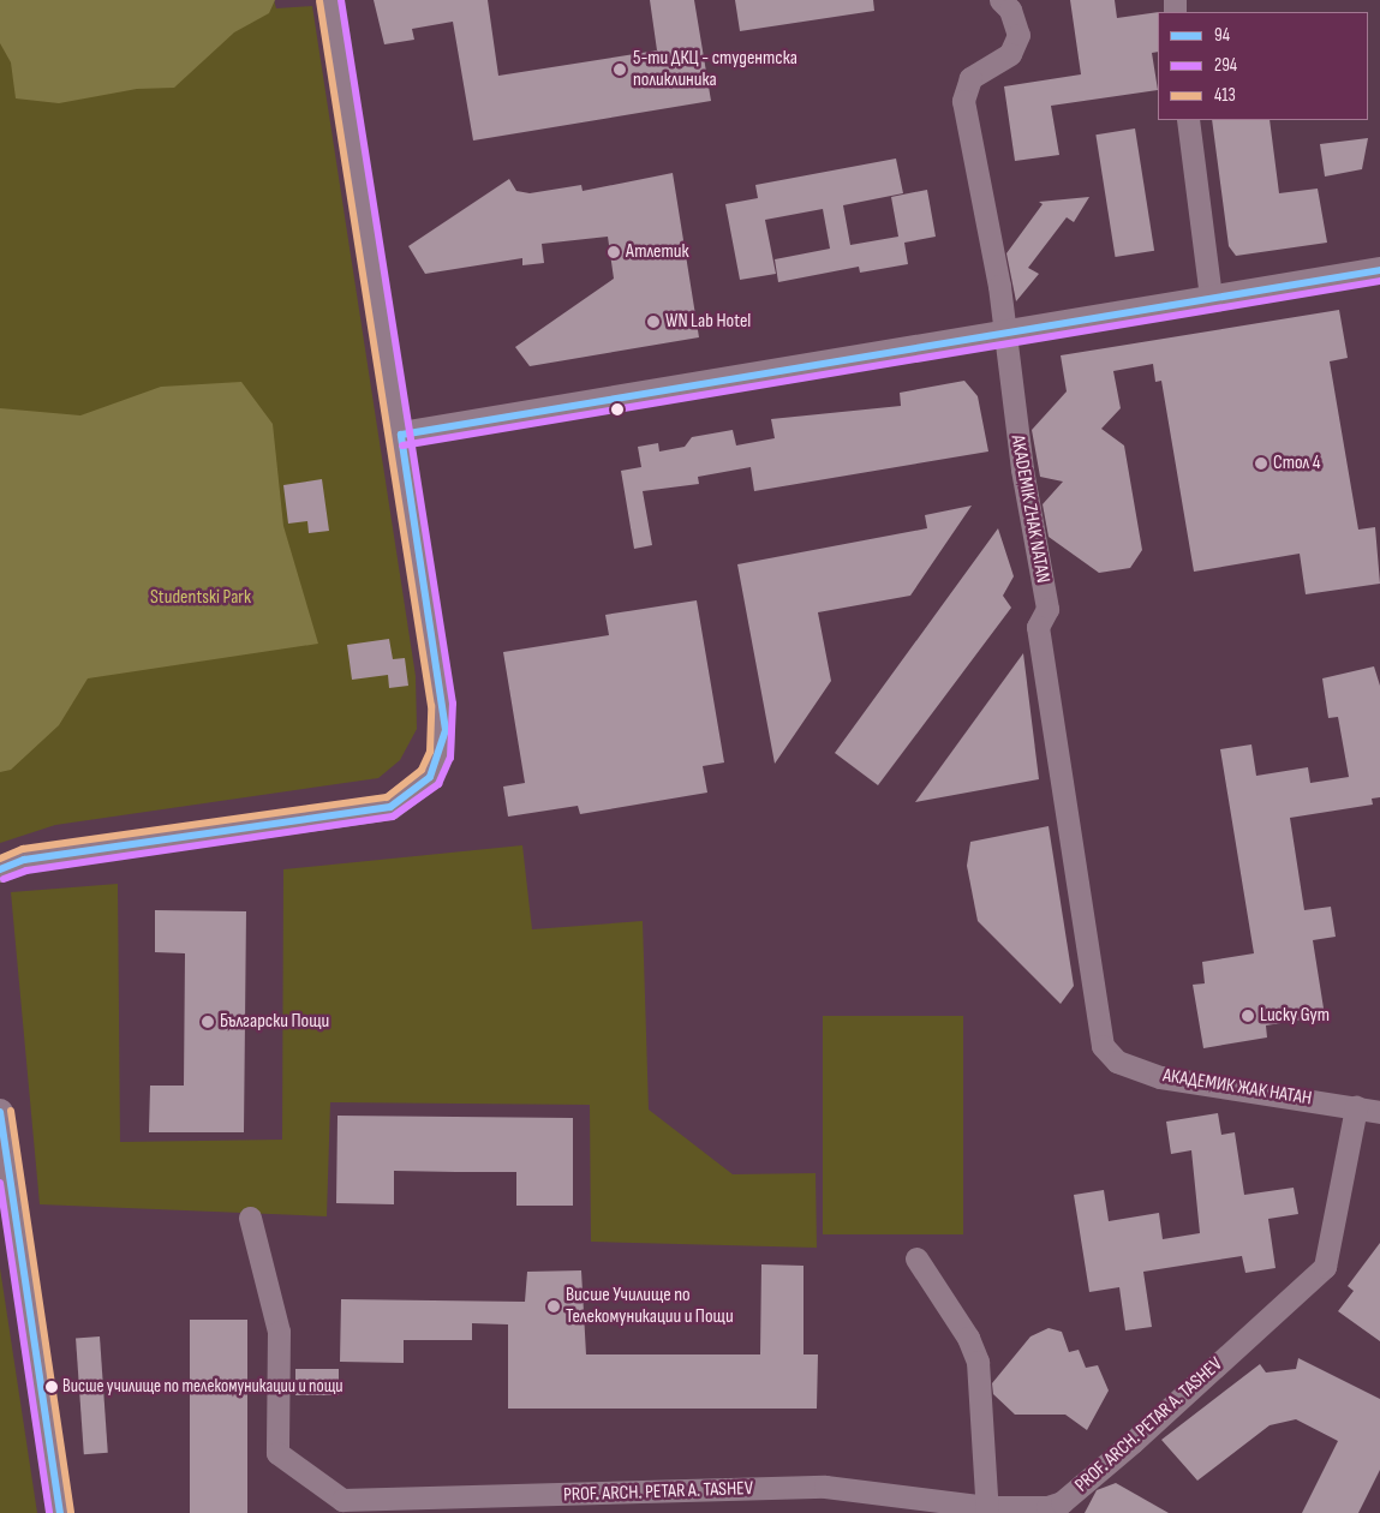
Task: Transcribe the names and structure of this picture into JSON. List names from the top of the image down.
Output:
{
  "streets": {
    "street": ["AKADEMIK ZHAK NATAN", "PROF. ARCH. PETAR A. TASHEV"]
  },
  "crossings": [
    ["AKADEMIK ZHAK NATAN", "PROF. ARCH. PETAR A. TASHEV"]
  ],
  "parks": ["Studentski Park"],
  "places": [
    "5-ти ДКЦ - студентска поликлиника",
    "Атлетик",
    "WN Lab Hotel",
    "Стол 4",
    "Lucky Gym",
    "Български Пощи",
    "Висше Училище по Телекомуникации и Пощи",
    "Висше училище по телекомуникации и пощи"
  ],
  "lines": ["transit line 294", "transit line 413", "transit line 94"],
  "legend": ["94", "294", "413"]
}
